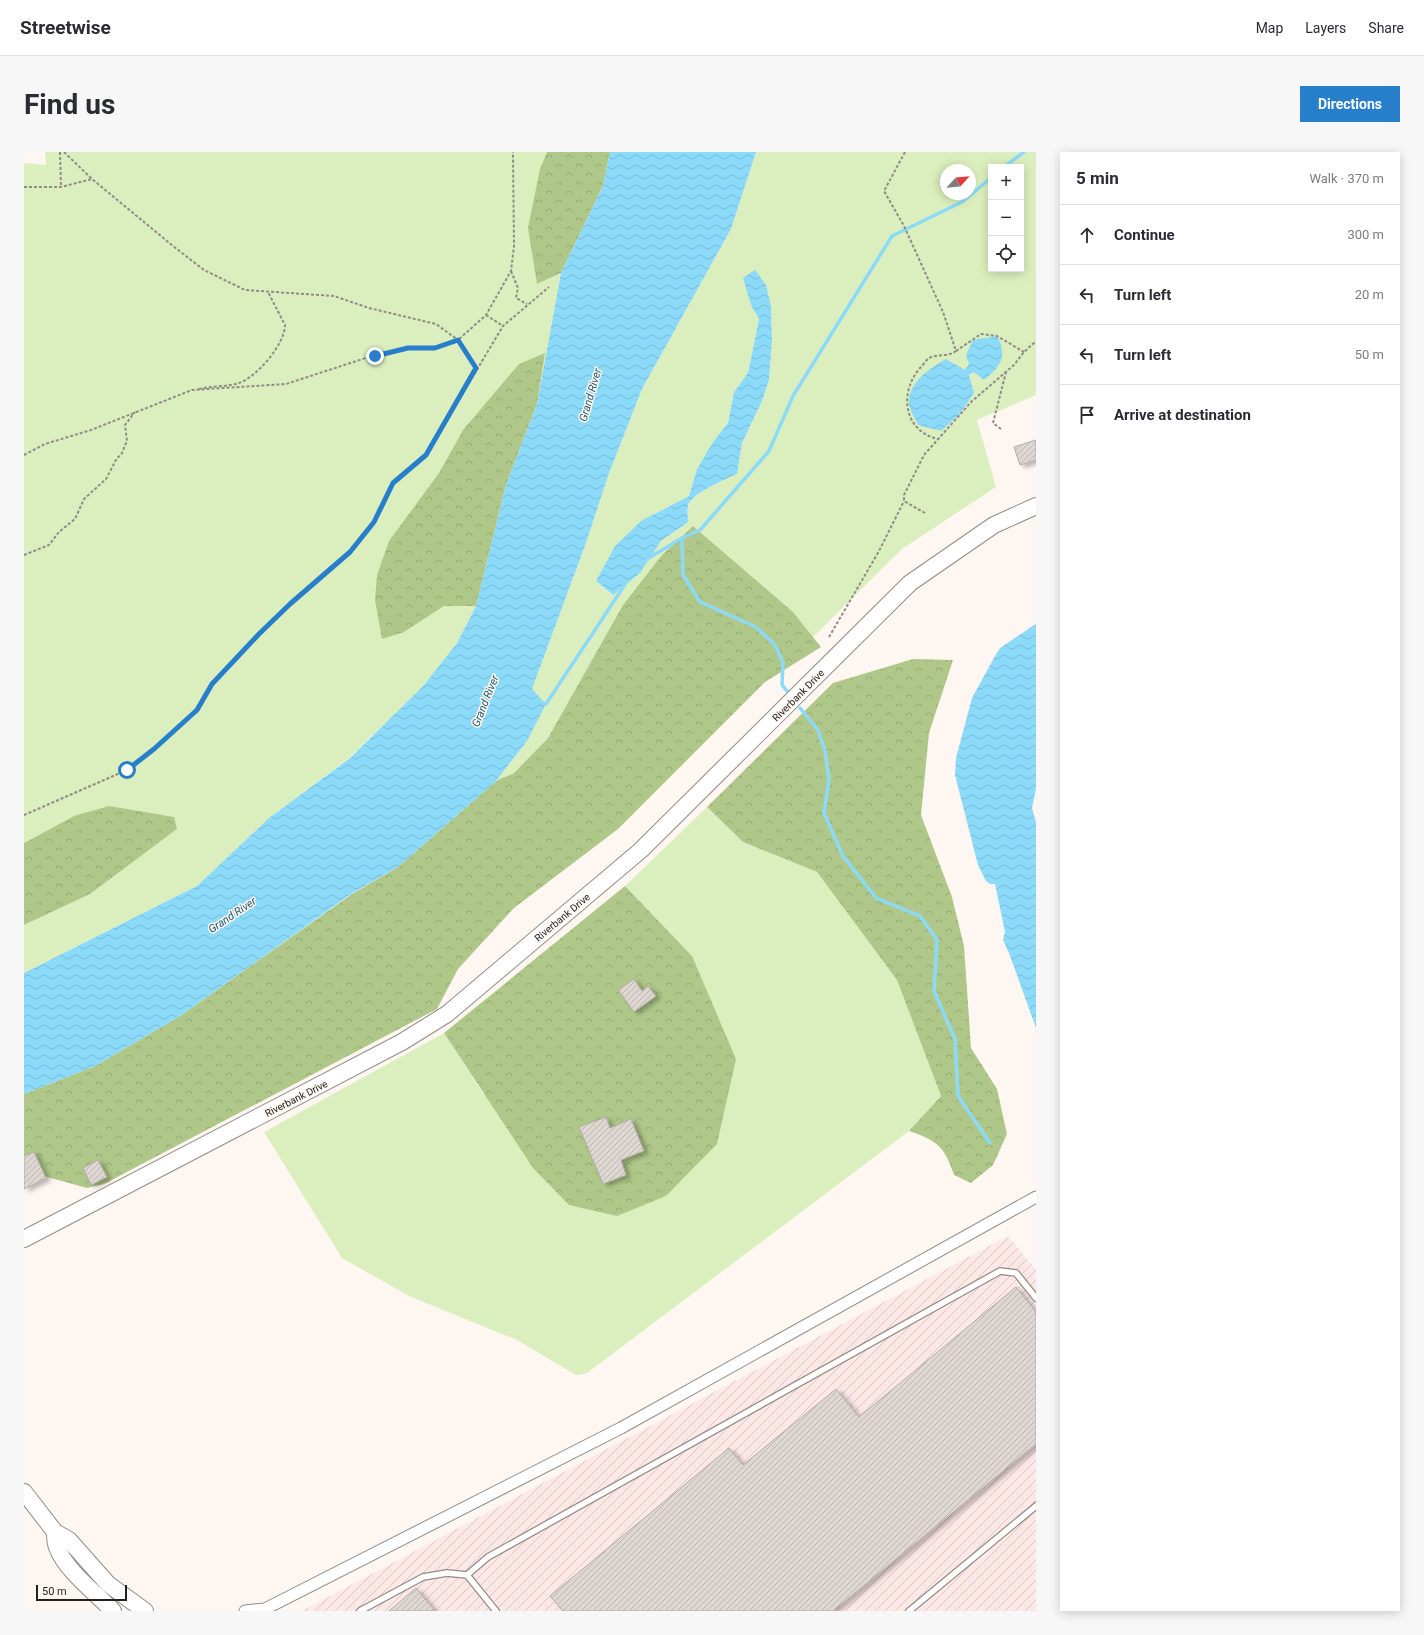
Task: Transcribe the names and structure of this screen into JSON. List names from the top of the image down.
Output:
{
  "streets": {
    "street": ["Riverbank Drive"]
  },
  "water": ["Grand River"],
  "scale_bar": "50 m",
  "north": "top right",
  "page": {
    "header": "Streetwise",
    "nav": ["Map", "Layers", "Share"],
    "buttons": "Directions",
    "title": "Find us",
    "heading": ["5 min", "Walk · 370 m"],
    "map_buttons": ["+", "−"],
    "list": [
      ["Continue", "300 m"],
      ["Turn left", "20 m"],
      ["Turn left", "50 m"],
      "Arrive at destination"
    ],
    "scale": "50 m"
  }
}
